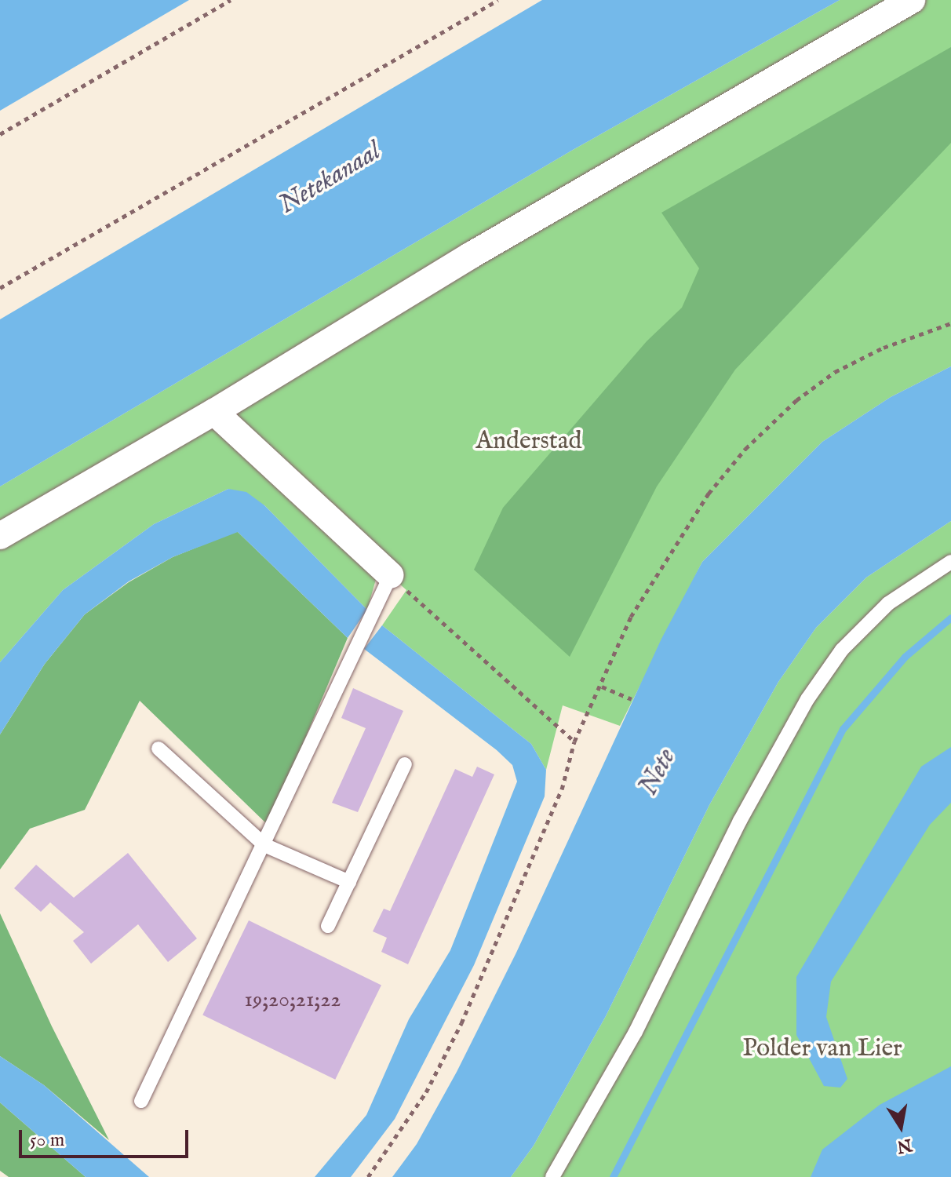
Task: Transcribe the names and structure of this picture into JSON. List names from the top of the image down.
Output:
{
  "water": ["Netekanaal", "Nete"],
  "parks": ["Anderstad", "Polder van Lier"],
  "house_numbers": ["19;20;21;22"],
  "scale_bar": "50 m",
  "north": "bottom"
}
